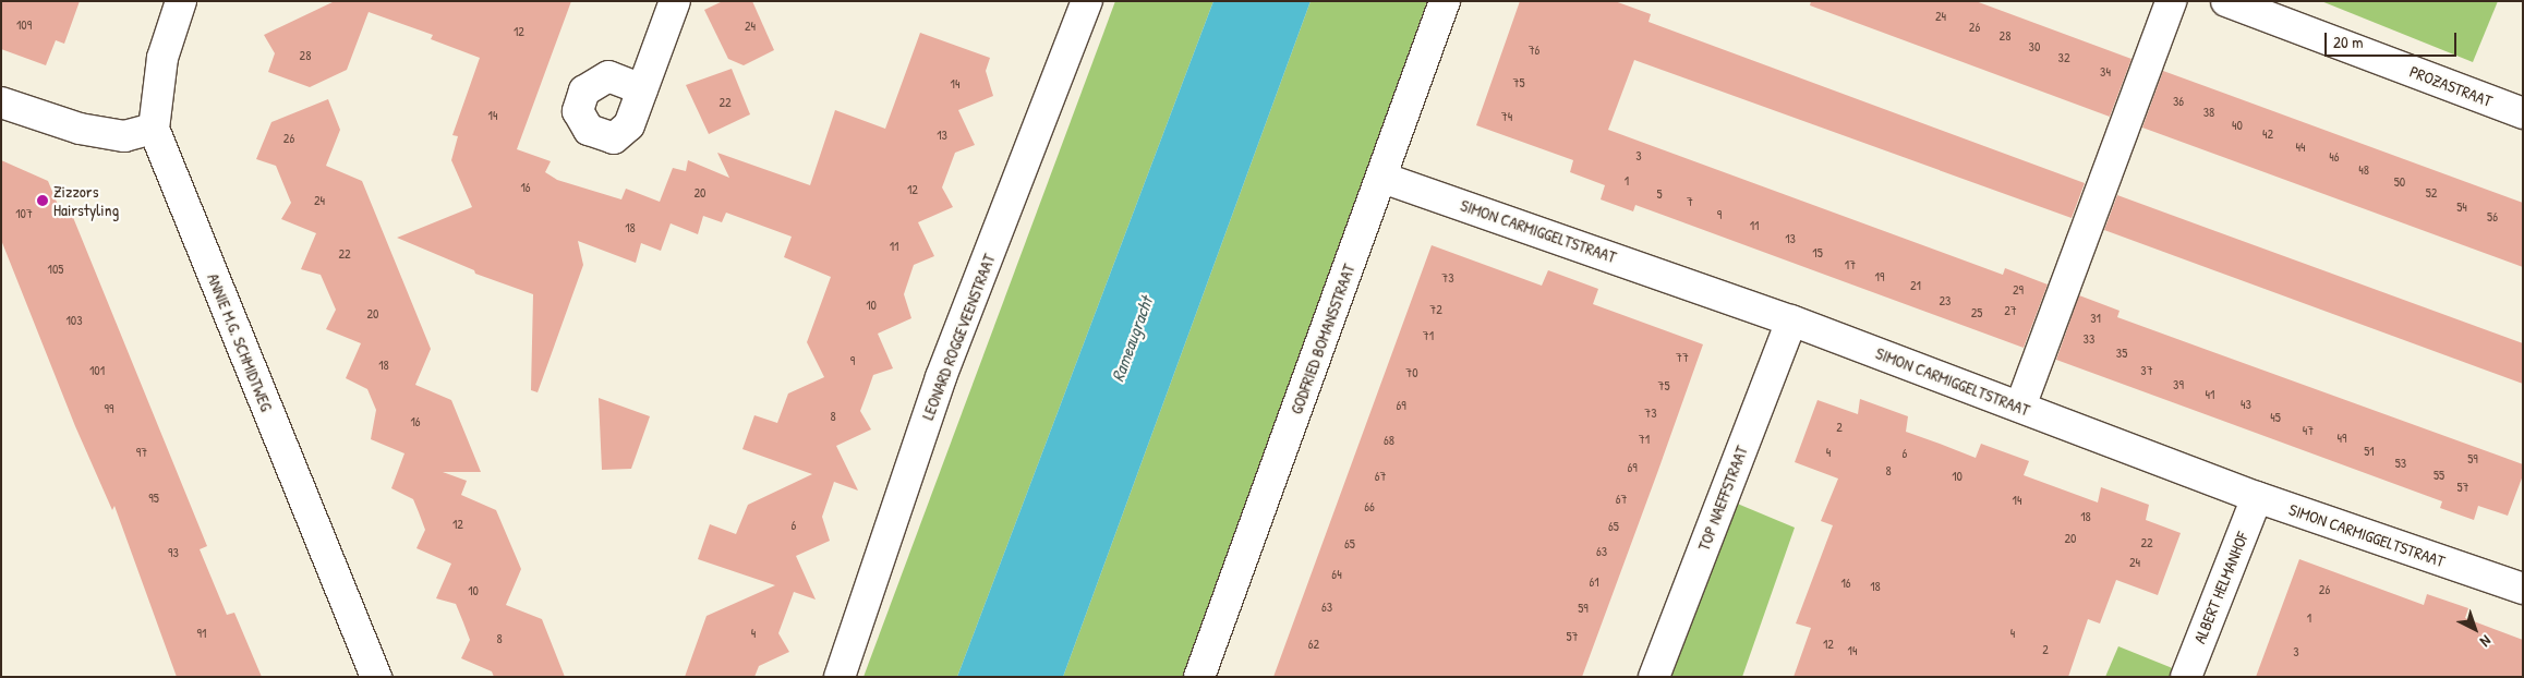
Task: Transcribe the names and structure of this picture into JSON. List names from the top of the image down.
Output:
{
  "streets": {
    "street": [
      "PROZASTRAAT",
      "SIMON CARMIGGELTSTRAAT",
      "LEONARD ROGGEVEENSTRAAT",
      "GODFRIED BOMANSSTRAAT",
      "ANNIE M.G. SCHMIDTWEG",
      "TOP NAEFFSTRAAT",
      "ALBERT HELMANHOF"
    ]
  },
  "crossings": [
    ["SIMON CARMIGGELTSTRAAT", "GODFRIED BOMANSSTRAAT"],
    ["SIMON CARMIGGELTSTRAAT", "TOP NAEFFSTRAAT"],
    ["SIMON CARMIGGELTSTRAAT", "ALBERT HELMANHOF"]
  ],
  "water": ["Rameaugracht"],
  "places": ["Zizzors Hairstyling"],
  "house_numbers": [
    "24",
    "109",
    "24",
    "26",
    "12",
    "28",
    "30",
    "76",
    "28",
    "32",
    "34",
    "75",
    "14",
    "36",
    "22",
    "38",
    "14",
    "74",
    "40",
    "42",
    "13",
    "26",
    "44",
    "3",
    "46",
    "48",
    "1",
    "50",
    "16",
    "12",
    "20",
    "52",
    "5",
    "24",
    "7",
    "54",
    "107",
    "9",
    "56",
    "11",
    "18",
    "13",
    "11",
    "15",
    "22",
    "17",
    "105",
    "19",
    "73",
    "21",
    "29",
    "23",
    "10",
    "72",
    "27",
    "25",
    "20",
    "31",
    "103",
    "71",
    "33",
    "35",
    "77",
    "9",
    "18",
    "101",
    "37",
    "70",
    "39",
    "75",
    "41",
    "43",
    "69",
    "99",
    "73",
    "8",
    "45",
    "16",
    "2",
    "47",
    "49",
    "71",
    "68",
    "51",
    "97",
    "4",
    "6",
    "59",
    "53",
    "69",
    "8",
    "55",
    "67",
    "10",
    "57",
    "95",
    "67",
    "14",
    "66",
    "18",
    "12",
    "6",
    "65",
    "20",
    "22",
    "65",
    "63",
    "93",
    "24",
    "64",
    "61",
    "16",
    "18",
    "26",
    "10",
    "63",
    "59",
    "1",
    "91",
    "4",
    "4",
    "57",
    "8",
    "62",
    "12",
    "2",
    "14",
    "3"
  ],
  "scale_bar": "20 m",
  "north": "bottom right"
}
